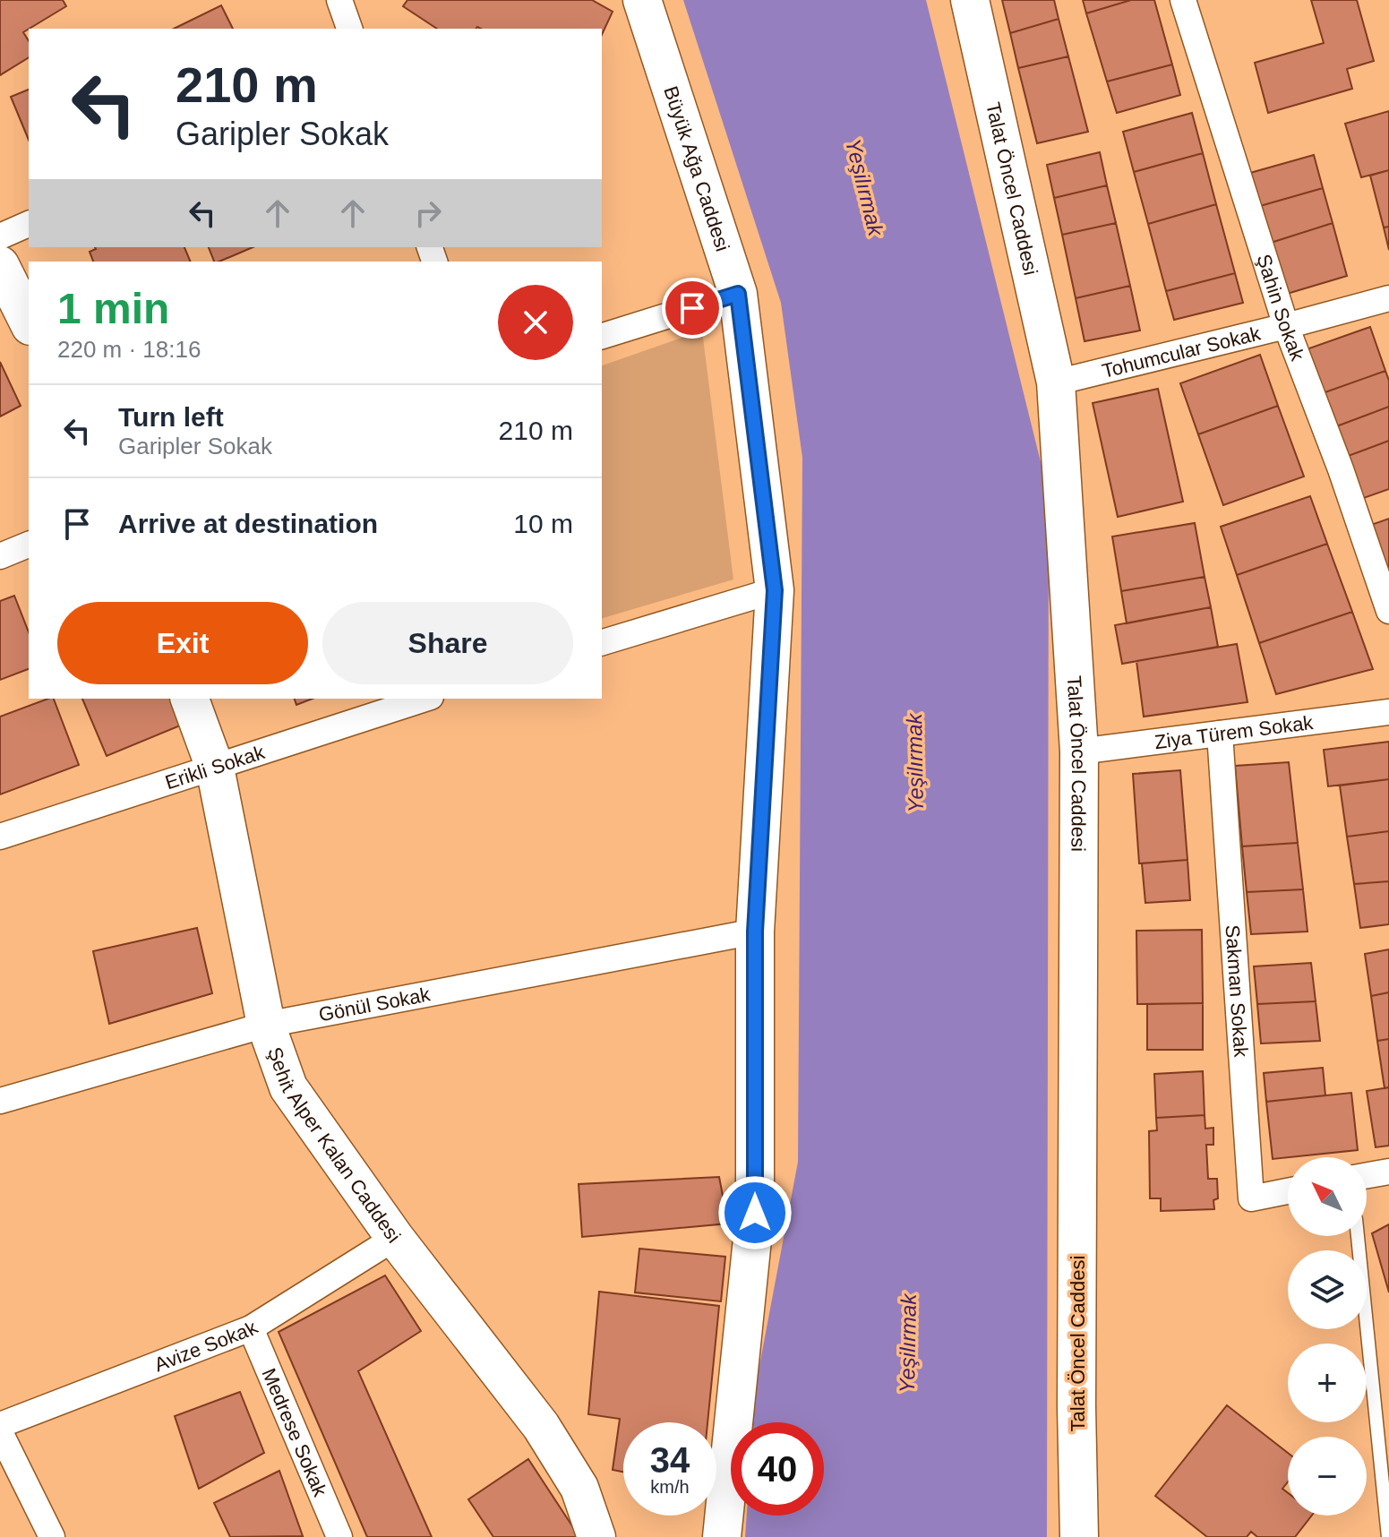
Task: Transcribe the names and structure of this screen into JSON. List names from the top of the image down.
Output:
{
  "streets": {
    "street": [
      "Büyük Ağa Caddesi",
      "Talat Öncel Caddesi",
      "Şahin Sokak",
      "Tohumcular Sokak",
      "Ziya Türem Sokak",
      "Erikli Sokak",
      "Sakman Sokak",
      "Gönül Sokak",
      "Şehit Alper Kalan Caddesi",
      "Avize Sokak",
      "Medrese Sokak"
    ]
  },
  "crossings": [
    ["Büyük Ağa Caddesi", "Gönül Sokak"],
    ["Talat Öncel Caddesi", "Tohumcular Sokak"],
    ["Talat Öncel Caddesi", "Ziya Türem Sokak"],
    ["Şahin Sokak", "Tohumcular Sokak"],
    ["Ziya Türem Sokak", "Sakman Sokak"],
    ["Erikli Sokak", "Şehit Alper Kalan Caddesi"],
    ["Gönül Sokak", "Şehit Alper Kalan Caddesi"],
    ["Şehit Alper Kalan Caddesi", "Avize Sokak"],
    ["Avize Sokak", "Medrese Sokak"]
  ],
  "water": ["Yeşilırmak"],
  "north": "top left",
  "page": {
    "turn": ["210 m", "Garipler Sokak"],
    "heading": ["1 min", "220 m · 18:16"],
    "list": [
      {
        "name": "Turn left",
        "note": "Garipler Sokak",
        "value": "210 m"
      },
      {
        "name": "Arrive at destination",
        "value": "10 m"
      }
    ],
    "buttons": ["Exit", "Share"],
    "map_buttons": ["+", "−"],
    "speed": "34 km/h",
    "limit": "40"
  }
}
